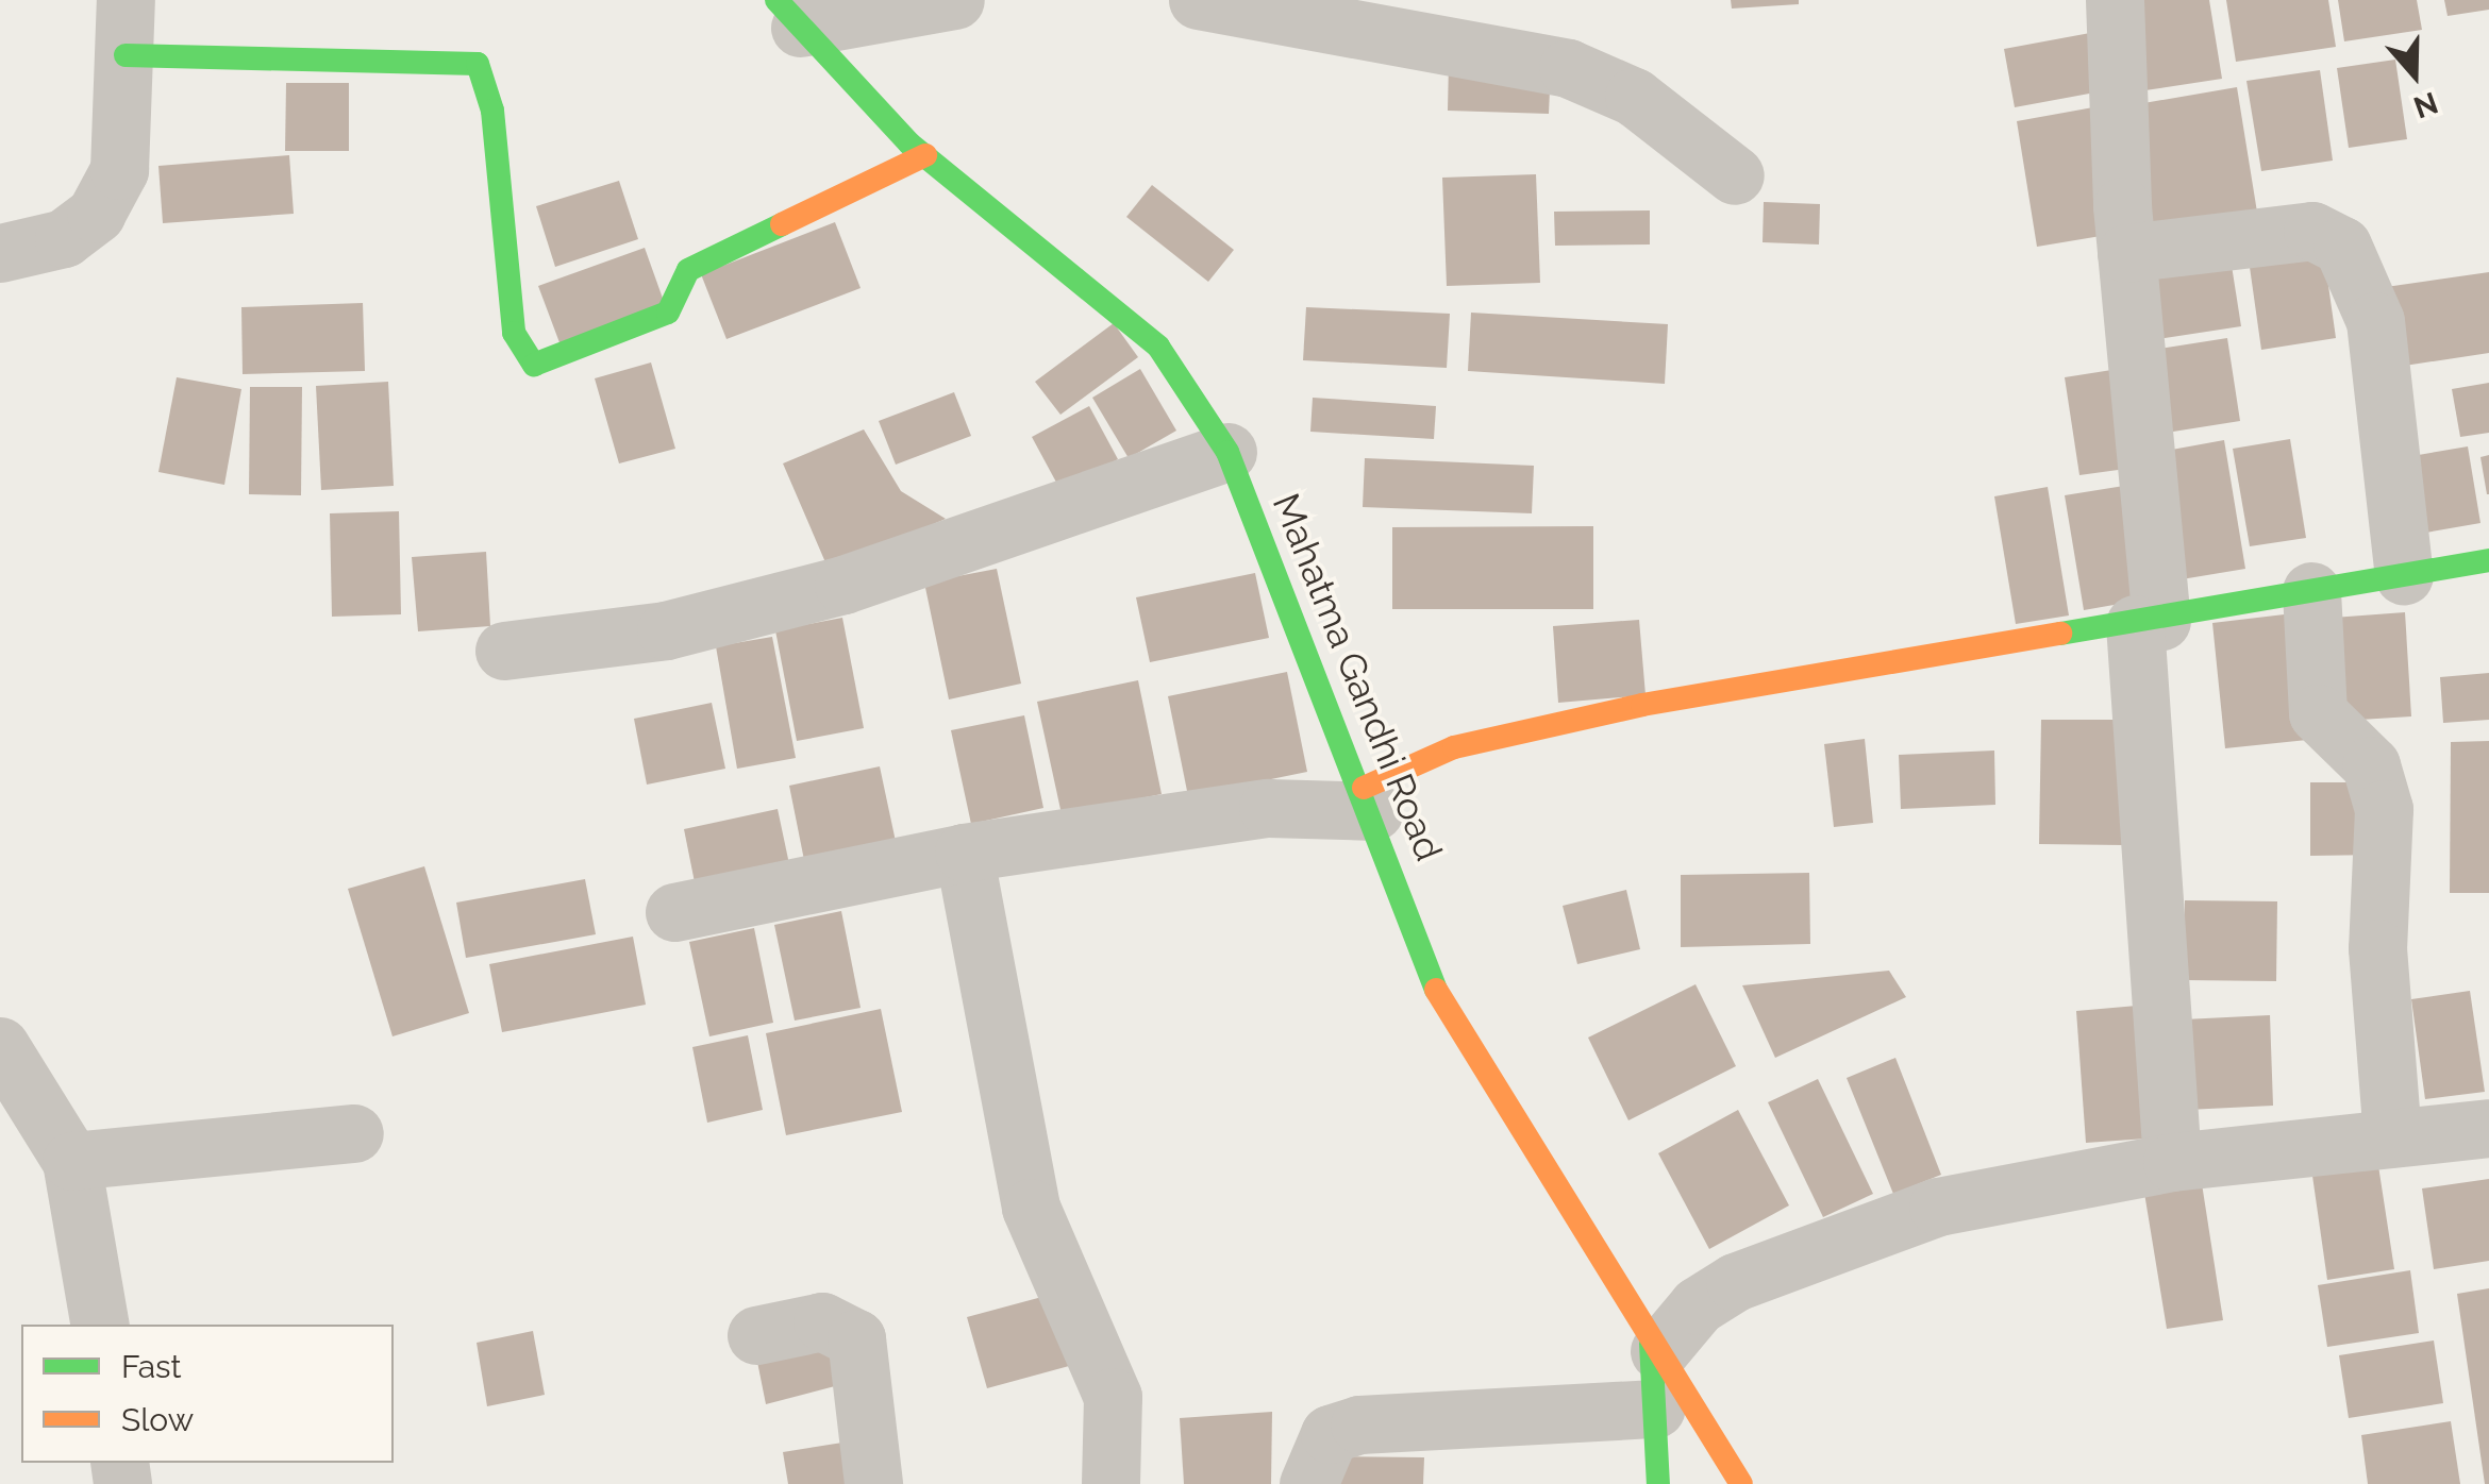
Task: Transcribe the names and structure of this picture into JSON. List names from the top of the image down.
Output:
{
  "streets": {
    "street": ["Mahatma Gandhi Road"]
  },
  "legend": ["Fast", "Slow"],
  "north": "bottom"
}
